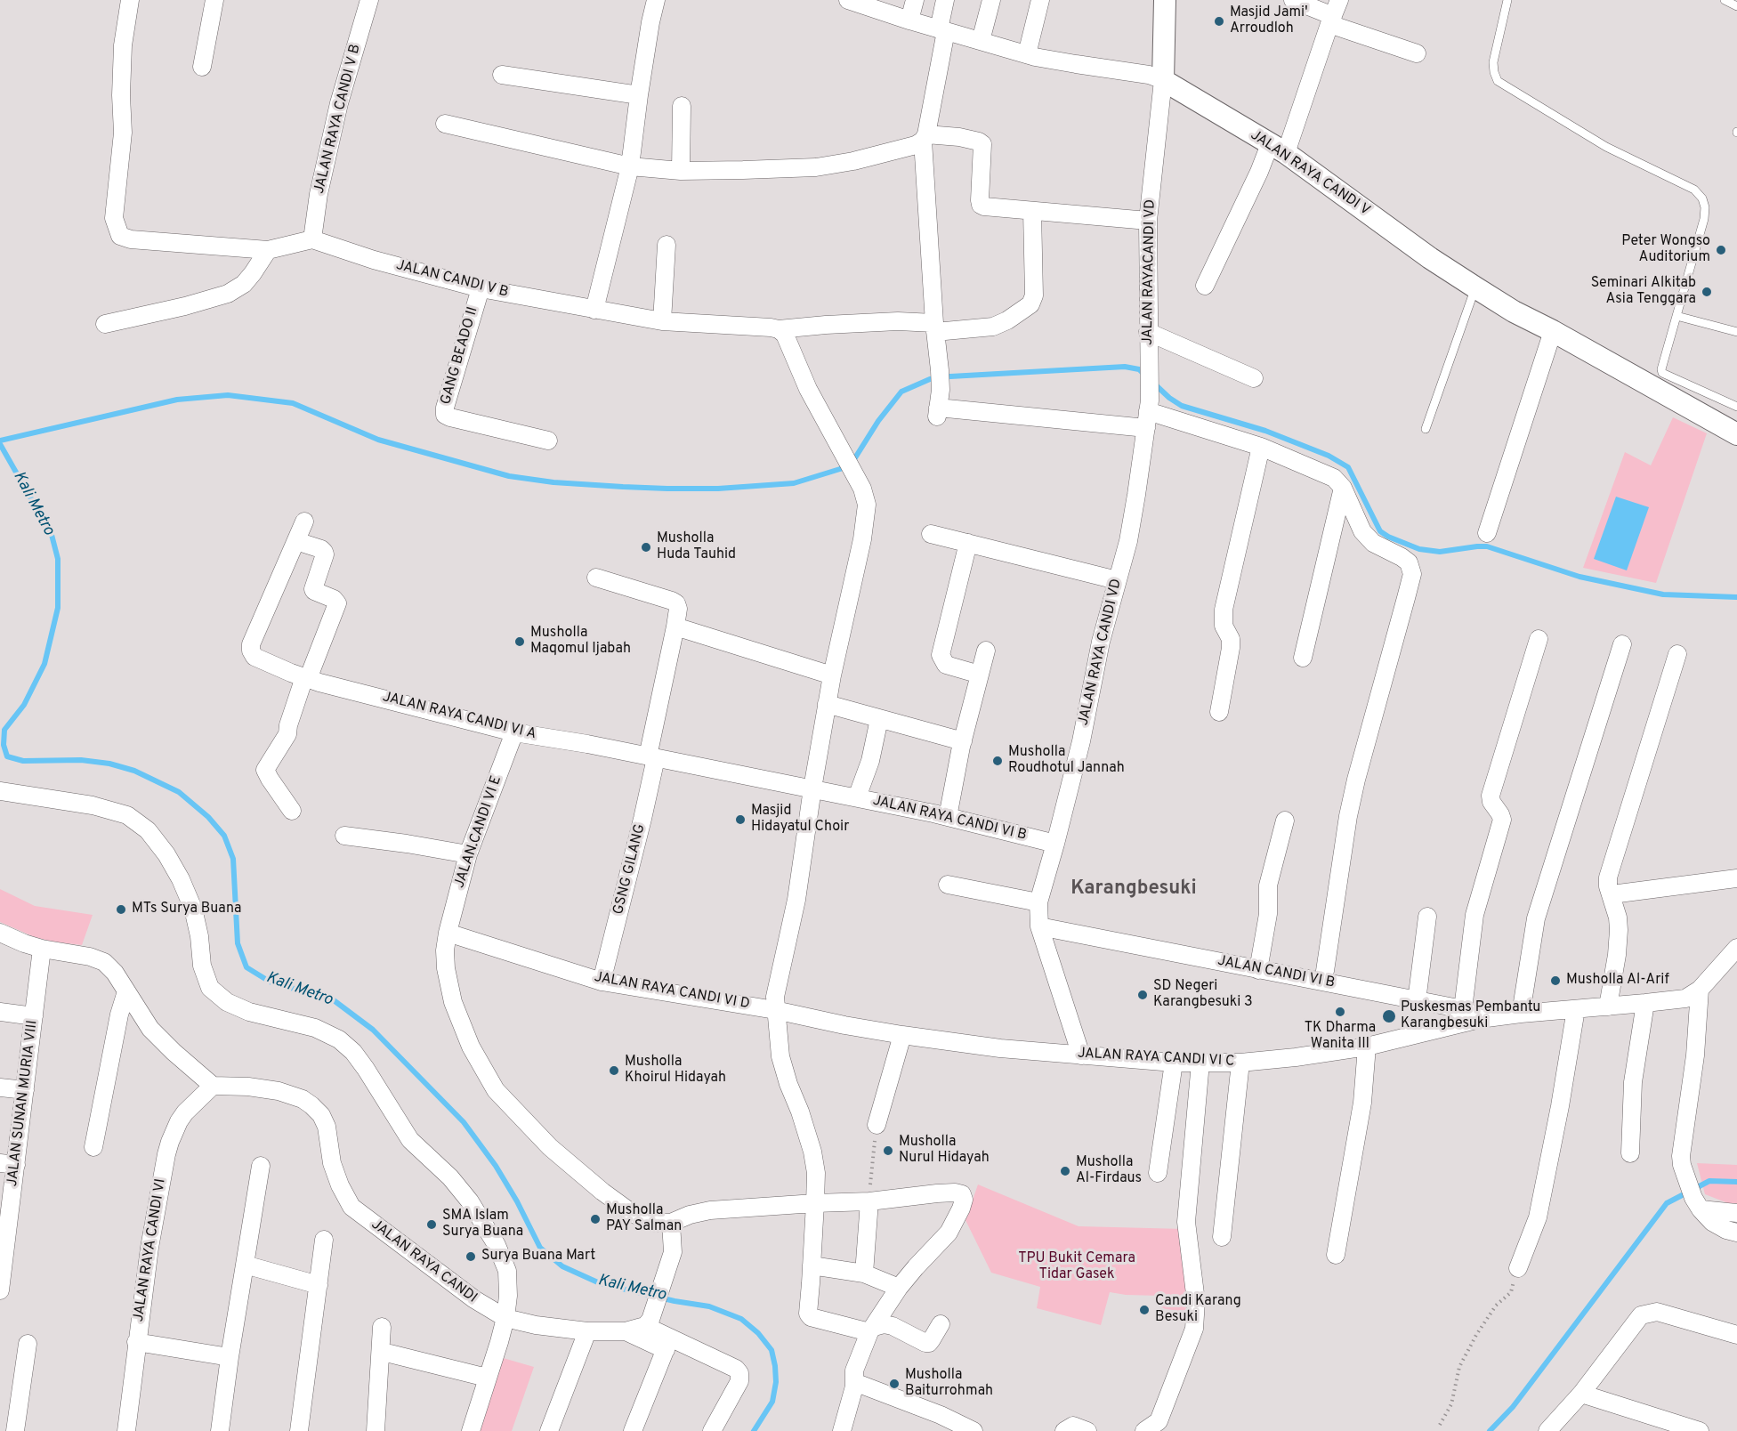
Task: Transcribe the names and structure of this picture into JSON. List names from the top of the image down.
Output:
{
  "streets": {
    "street": [
      "JALAN RAYA CANDI V B",
      "JALAN RAYA CANDI V",
      "JALAN RAYACANDI VD",
      "JALAN CANDI V B",
      "GANG BEADO II",
      "JALAN RAYA CANDI VD",
      "JALAN RAYA CANDI VI A",
      "JALAN RAYA CANDI VI B",
      "JALAN.CANDI VI E",
      "GSNG GILANG",
      "JALAN CANDI VI B",
      "JALAN RAYA CANDI VI D",
      "JALAN RAYA CANDI VI C",
      "JALAN SUNAN MURIA VIII",
      "JALAN RAYA CANDI VI",
      "JALAN RAYA CANDI"
    ]
  },
  "crossings": [
    ["JALAN RAYA CANDI V B", "JALAN CANDI V B"],
    ["JALAN RAYA CANDI V", "JALAN RAYACANDI VD"],
    ["JALAN RAYACANDI VD", "JALAN RAYA CANDI VD"],
    ["JALAN CANDI V B", "GANG BEADO II"],
    ["JALAN RAYA CANDI VD", "JALAN RAYA CANDI VI B"],
    ["JALAN RAYA CANDI VD", "JALAN CANDI VI B"],
    ["JALAN RAYA CANDI VD", "JALAN RAYA CANDI VI C"],
    ["JALAN RAYA CANDI VI A", "JALAN RAYA CANDI VI B"],
    ["JALAN RAYA CANDI VI A", "JALAN.CANDI VI E"],
    ["JALAN RAYA CANDI VI A", "GSNG GILANG"],
    ["JALAN.CANDI VI E", "JALAN RAYA CANDI VI D"],
    ["GSNG GILANG", "JALAN RAYA CANDI VI D"],
    ["JALAN CANDI VI B", "JALAN RAYA CANDI VI C"],
    ["JALAN RAYA CANDI VI D", "JALAN RAYA CANDI VI C"],
    ["JALAN RAYA CANDI VI", "JALAN RAYA CANDI"]
  ],
  "districts": ["Karangbesuki"],
  "water": ["Kali Metro"],
  "parks": ["TPU Bukit Cemara Tidar Gasek"],
  "places": [
    "Masjid Jami' Arroudloh",
    "Peter Wongso Auditorium",
    "Seminari Alkitab Asia Tenggara",
    "Musholla Huda Tauhid",
    "Musholla Maqomul Ijabah",
    "Musholla Roudhotul Jannah",
    "Masjid Hidayatul Choir",
    "MTs Surya Buana",
    "Musholla Al-Arif",
    "SD Negeri Karangbesuki 3",
    "TK Dharma Wanita III",
    "Puskesmas Pembantu Karangbesuki",
    "Musholla Khoirul Hidayah",
    "Musholla Nurul Hidayah",
    "Musholla Al-Firdaus",
    "Musholla PAY Salman",
    "SMA Islam Surya Buana",
    "Surya Buana Mart",
    "Candi Karang Besuki",
    "Musholla Baiturrohmah"
  ]
}
